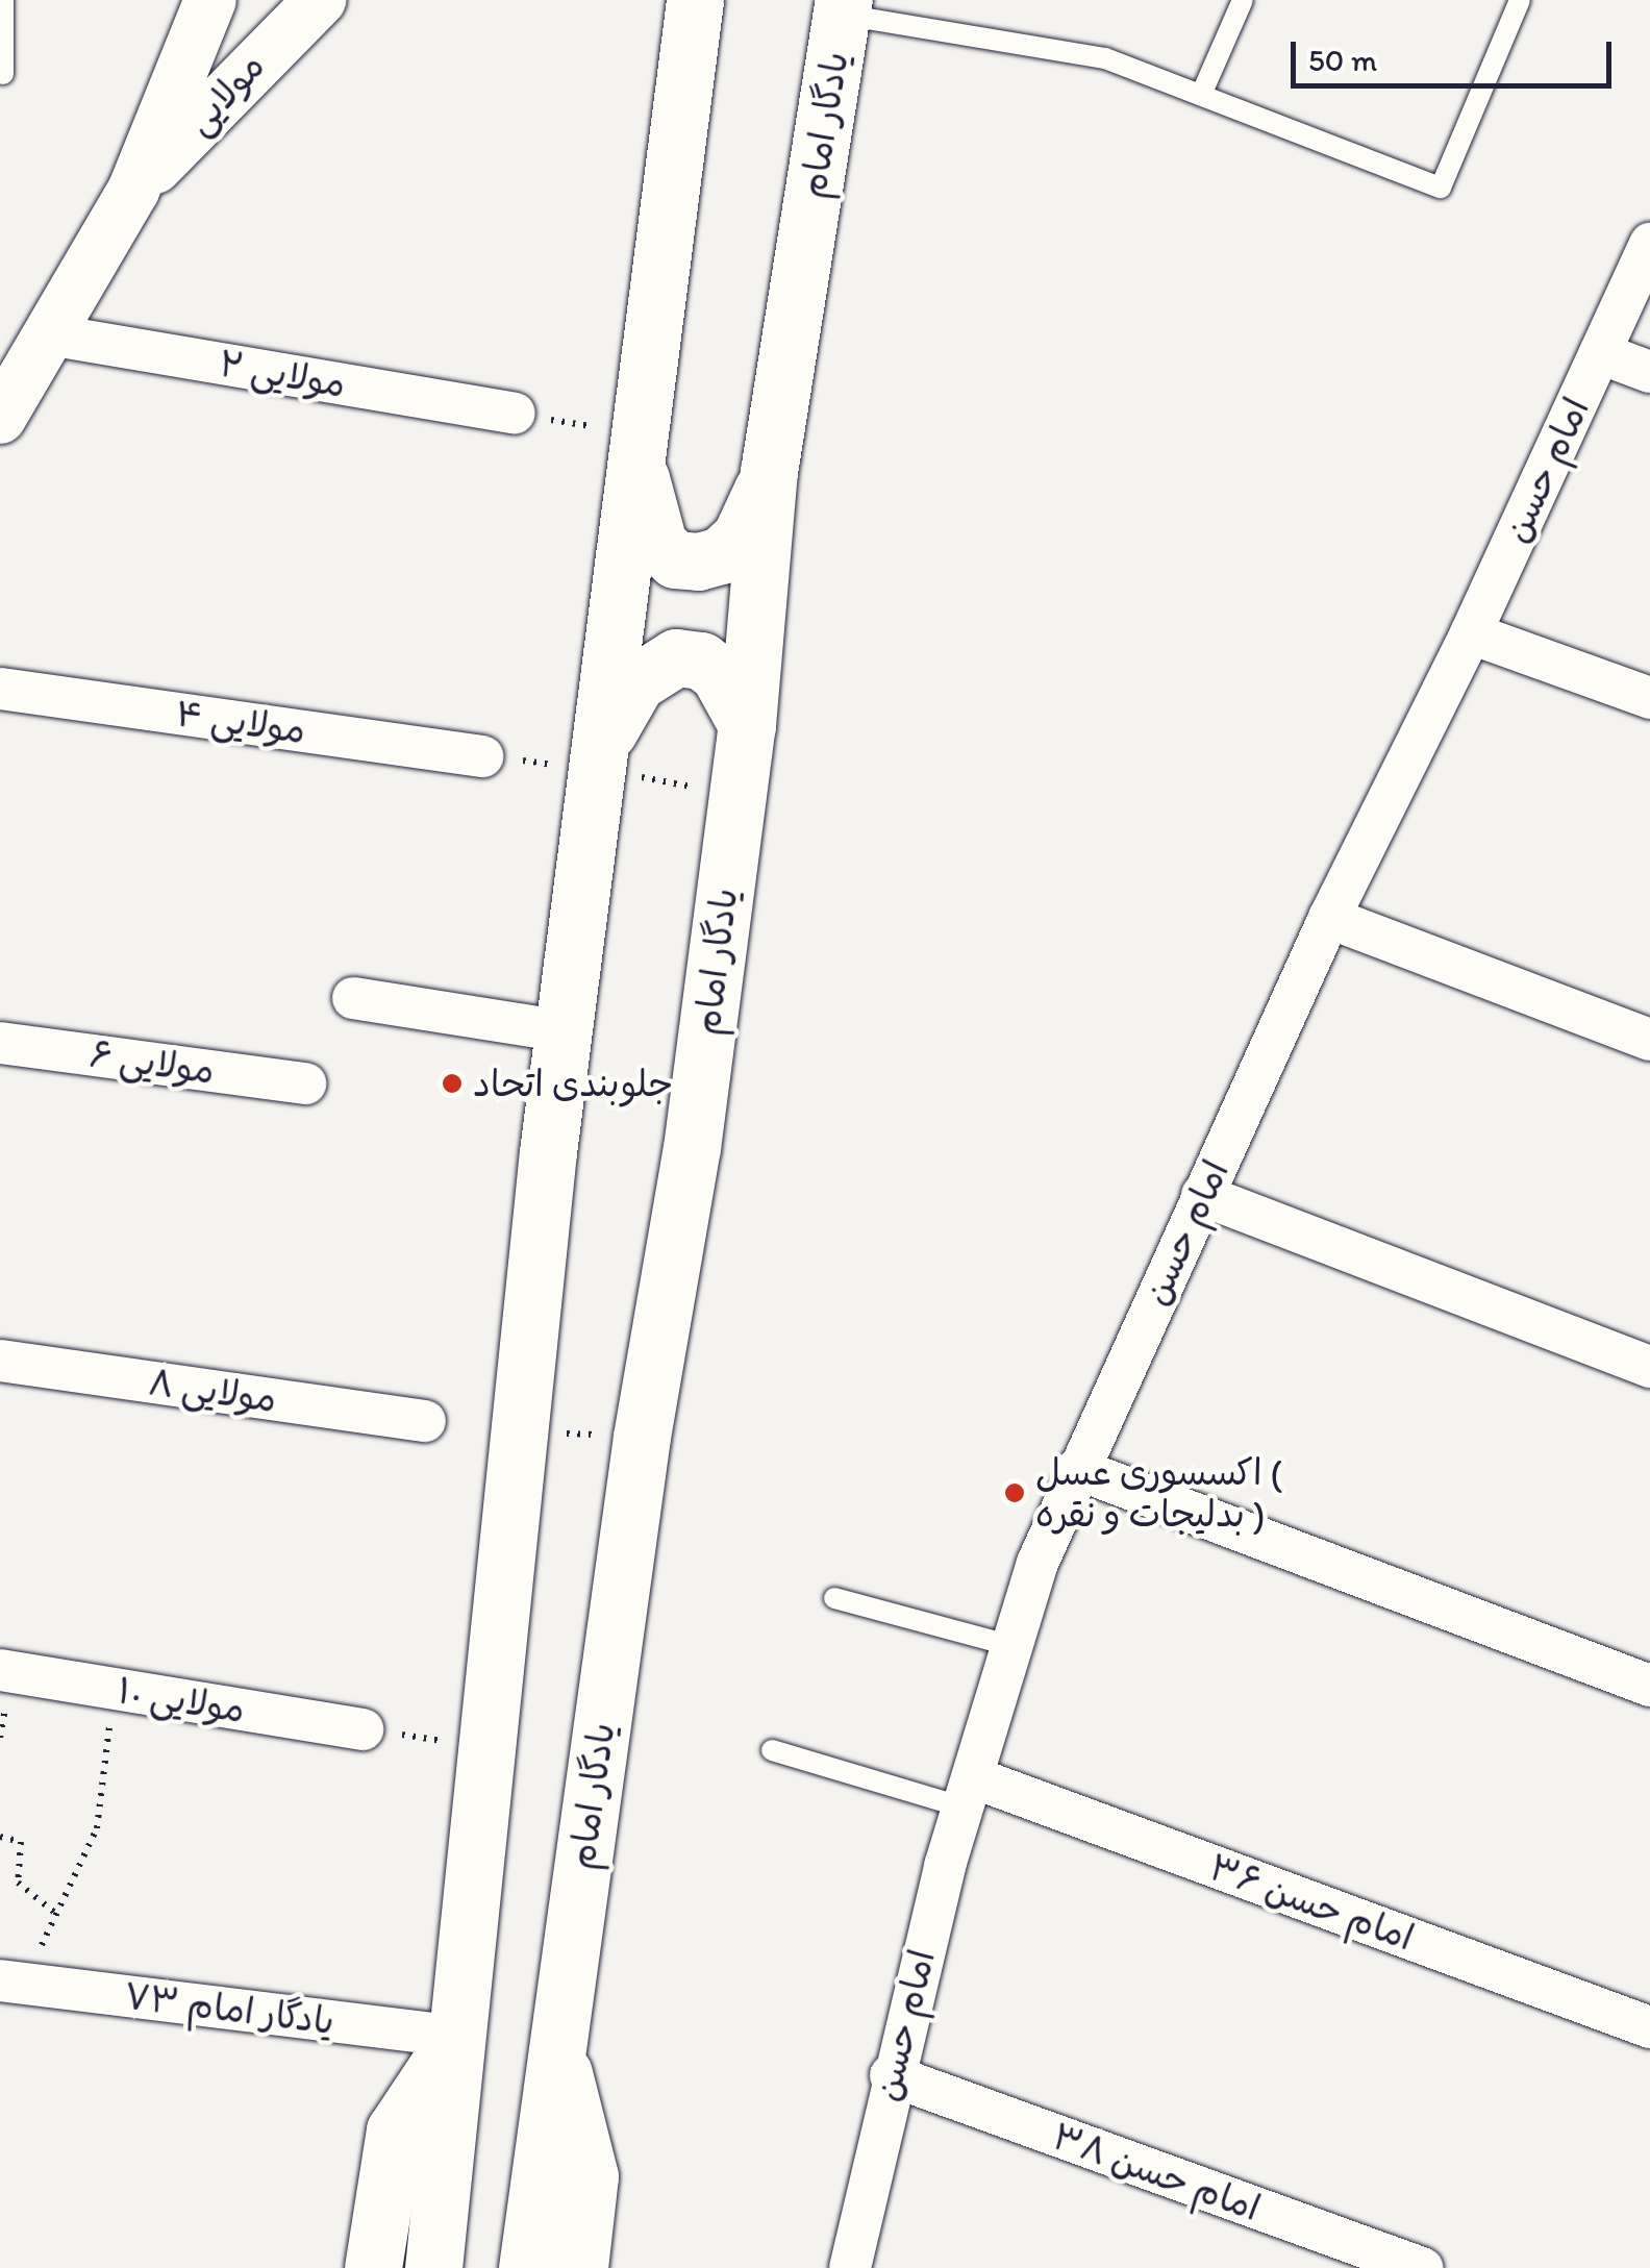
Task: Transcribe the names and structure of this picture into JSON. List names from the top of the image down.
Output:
{
  "streets": {
    "main road": ["یادگار امام"],
    "street": [
      "مولایی",
      "مولایی ۲",
      "امام حسن",
      "مولایی ۴",
      "مولایی ۶",
      "مولایی ۸",
      "مولایی ۱۰",
      "امام حسن ۳۶",
      "یادگار امام ۷۳",
      "امام حسن ۳۸"
    ]
  },
  "crossings": [
    ["مولایی", "مولایی ۲"],
    ["امام حسن", "امام حسن ۳۶"],
    ["امام حسن", "امام حسن ۳۸"]
  ],
  "places": ["جلوبندی اتحاد", "اکسسوری عسل ( بدلیجات و نقره )"],
  "scale_bar": "50 m"
}
